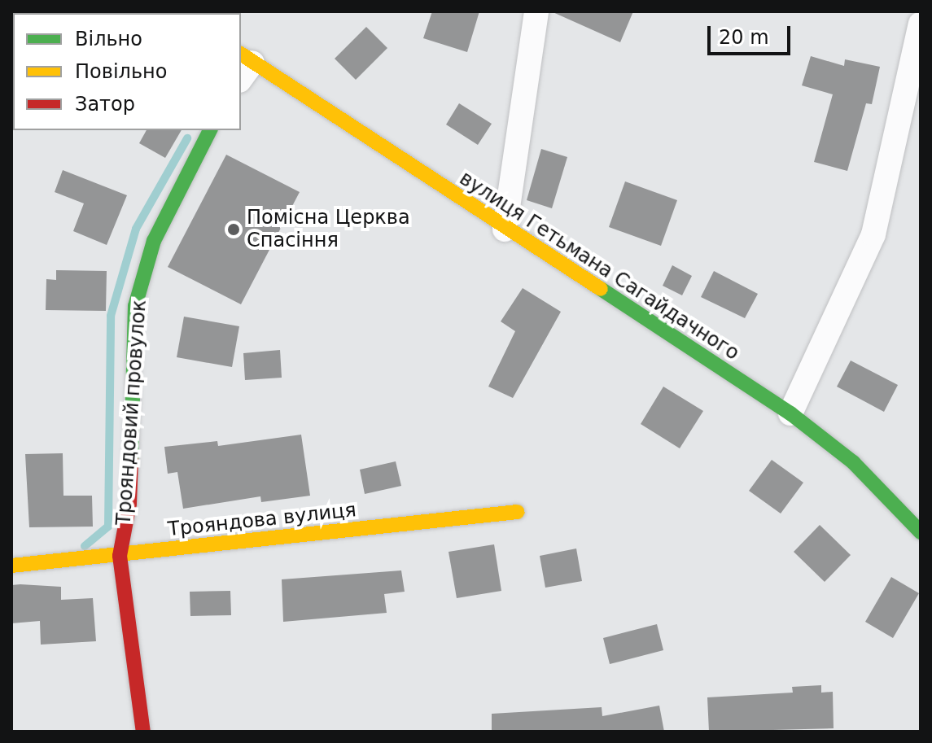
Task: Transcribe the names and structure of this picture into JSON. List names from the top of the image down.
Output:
{
  "streets": {
    "street": ["вулиця Гетьмана Сагайдачного", "Трояндовий провулок", "Трояндова вулиця"]
  },
  "crossings": [
    ["Трояндовий провулок", "Трояндова вулиця"]
  ],
  "places": ["Помісна Церква Спасіння"],
  "legend": ["Вільно", "Повільно", "Затор"],
  "scale_bar": "20 m"
}
